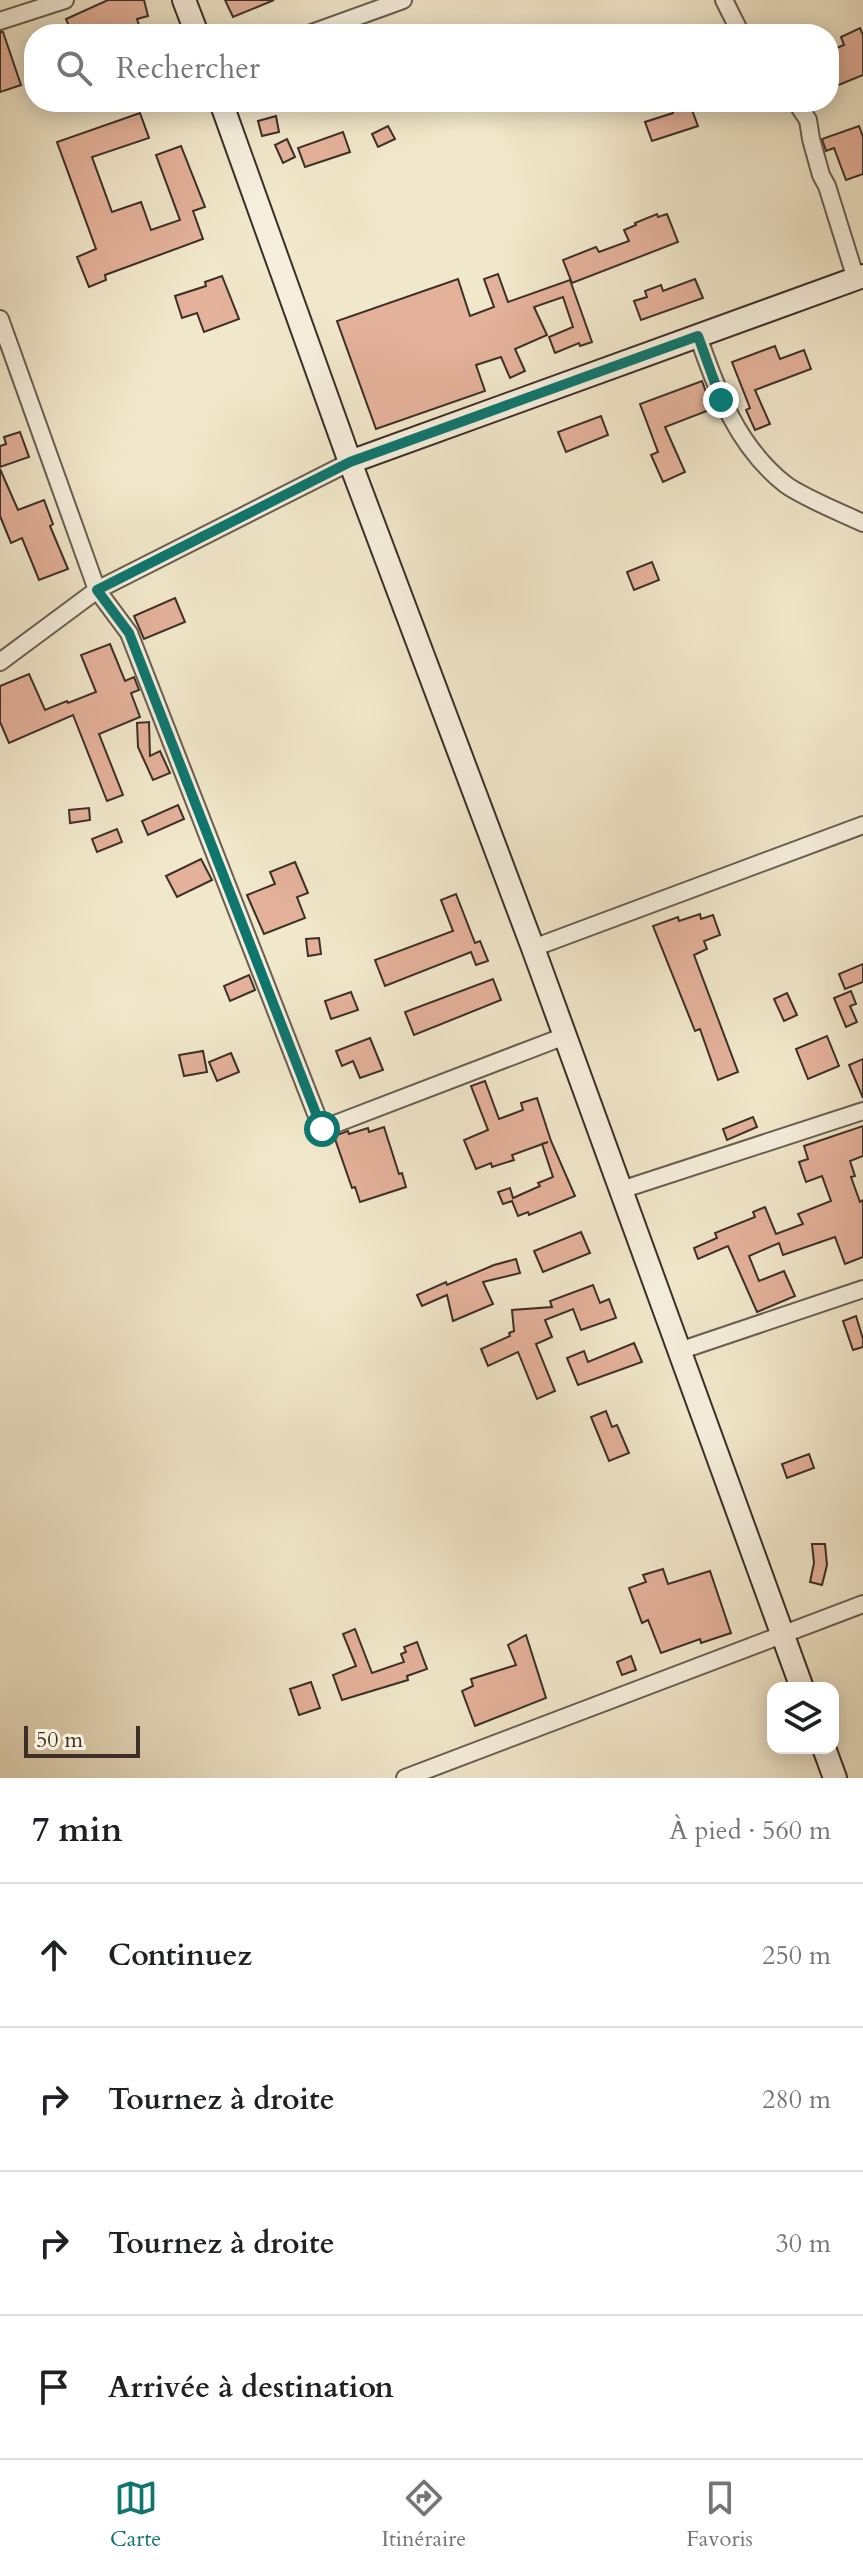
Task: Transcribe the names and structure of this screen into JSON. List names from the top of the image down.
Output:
{
  "scale_bar": "50 m",
  "page": {
    "search": "Rechercher",
    "scale": "50 m",
    "heading": ["7 min", "À pied · 560 m"],
    "list": [
      ["Continuez", "250 m"],
      ["Tournez à droite", "280 m"],
      ["Tournez à droite", "30 m"],
      "Arrivée à destination"
    ],
    "nav": ["Carte", "Itinéraire", "Favoris"]
  }
}
